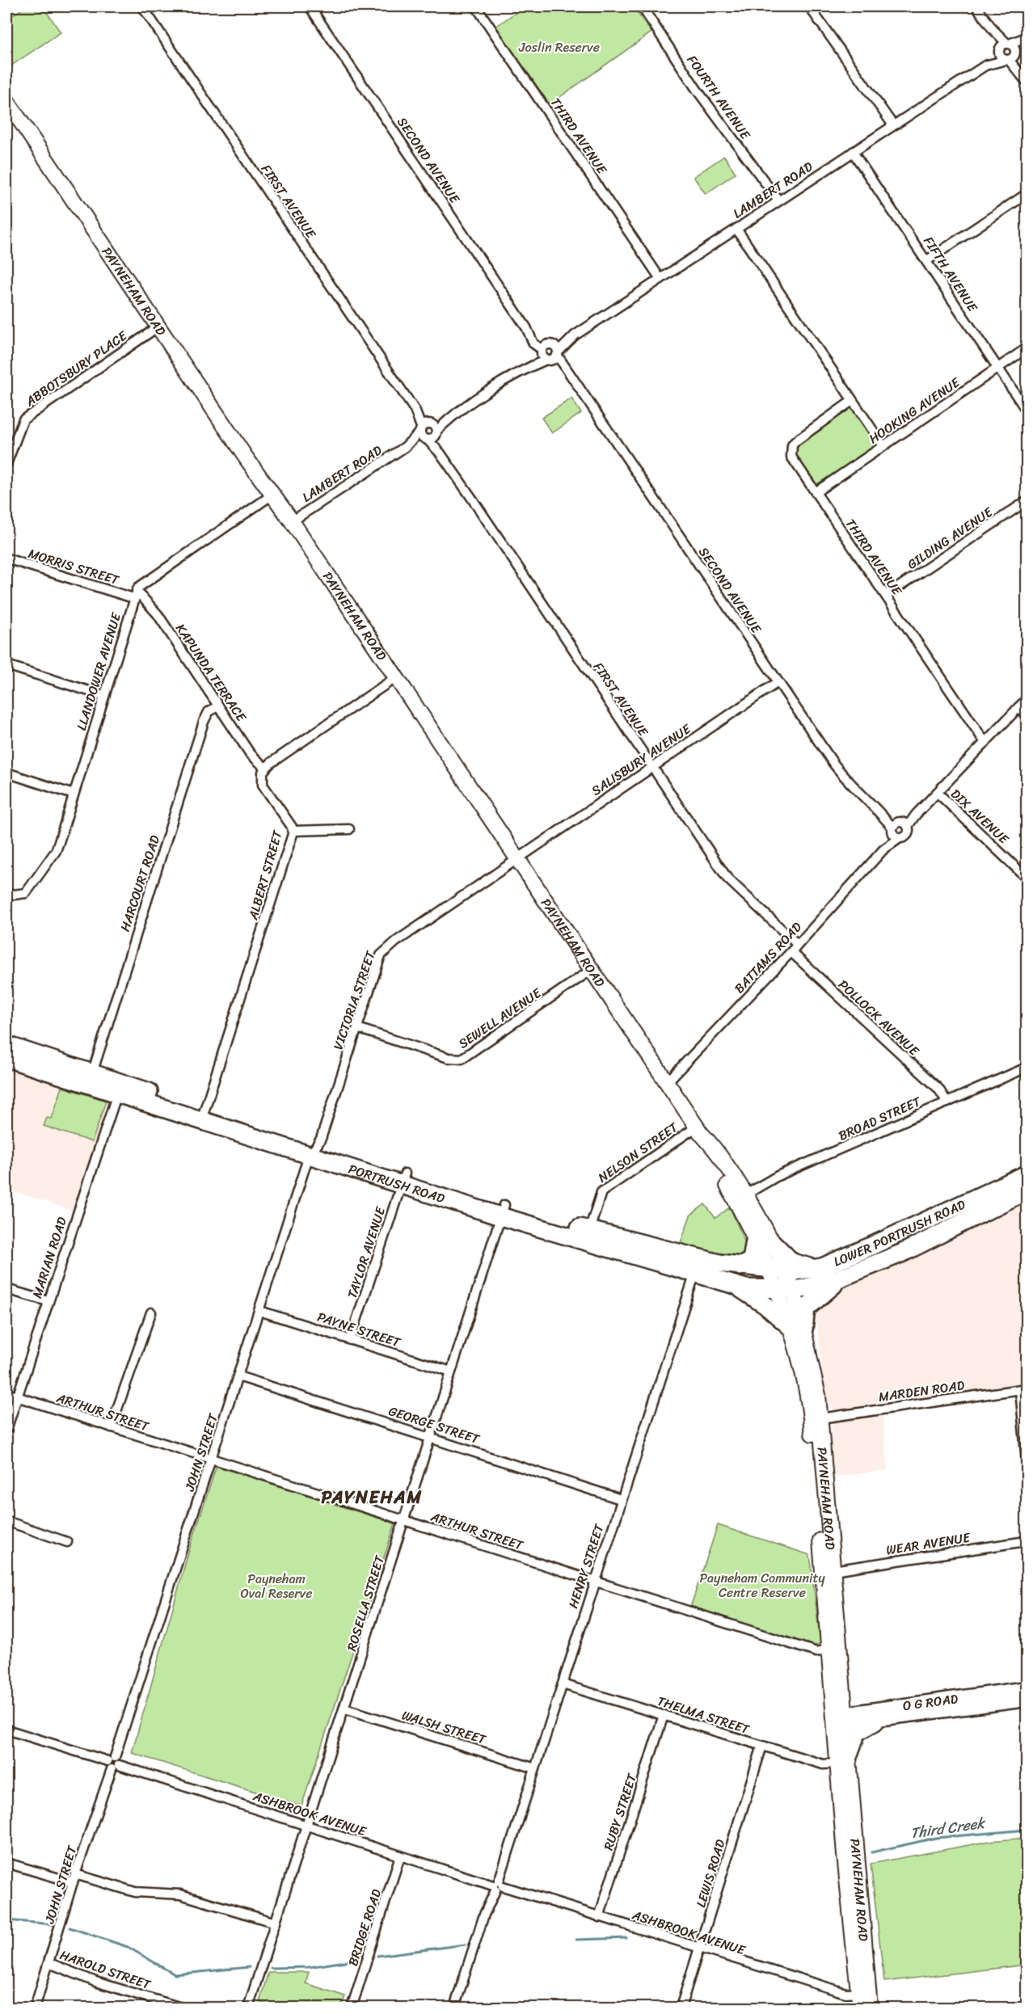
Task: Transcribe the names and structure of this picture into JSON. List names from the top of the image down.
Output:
{
  "streets": {
    "highway": ["PORTRUSH ROAD", "LOWER PORTRUSH ROAD"],
    "main road": ["PAYNEHAM ROAD", "O G ROAD"],
    "street": [
      "FOURTH AVENUE",
      "THIRD AVENUE",
      "SECOND AVENUE",
      "LAMBERT ROAD",
      "FIRST AVENUE",
      "FIFTH AVENUE",
      "ABBOTSBURY PLACE",
      "HOOKING AVENUE",
      "GILDING AVENUE",
      "MORRIS STREET",
      "LLANDOWER AVENUE",
      "KAPUNDA TERRACE",
      "SALISBURY AVENUE",
      "DIX AVENUE",
      "ALBERT STREET",
      "HARCOURT ROAD",
      "BATTAMS ROAD",
      "VICTORIA STREET",
      "POLLOCK AVENUE",
      "SEWELL AVENUE",
      "BROAD STREET",
      "NELSON STREET",
      "TAYLOR AVENUE",
      "MARIAN ROAD",
      "PAYNE STREET",
      "MARDEN ROAD",
      "ARTHUR STREET",
      "GEORGE STREET",
      "JOHN STREET",
      "WEAR AVENUE",
      "HENRY STREET",
      "ROSELLA STREET",
      "THELMA STREET",
      "WALSH STREET",
      "RUBY STREET",
      "ASHBROOK AVENUE",
      "LEWIS ROAD",
      "BRIDGE ROAD",
      "HAROLD STREET"
    ]
  },
  "crossings": [
    ["FOURTH AVENUE", "LAMBERT ROAD"],
    ["THIRD AVENUE", "LAMBERT ROAD"],
    ["THIRD AVENUE", "HOOKING AVENUE"],
    ["THIRD AVENUE", "GILDING AVENUE"],
    ["SECOND AVENUE", "LAMBERT ROAD"],
    ["SECOND AVENUE", "SALISBURY AVENUE"],
    ["SECOND AVENUE", "BATTAMS ROAD"],
    ["LAMBERT ROAD", "FIRST AVENUE"],
    ["LAMBERT ROAD", "FIFTH AVENUE"],
    ["LAMBERT ROAD", "PAYNEHAM ROAD"],
    ["FIRST AVENUE", "SALISBURY AVENUE"],
    ["FIRST AVENUE", "BATTAMS ROAD"],
    ["FIFTH AVENUE", "HOOKING AVENUE"],
    ["PAYNEHAM ROAD", "ABBOTSBURY PLACE"],
    ["PAYNEHAM ROAD", "SALISBURY AVENUE"],
    ["PAYNEHAM ROAD", "BATTAMS ROAD"],
    ["PAYNEHAM ROAD", "VICTORIA STREET"],
    ["PAYNEHAM ROAD", "SEWELL AVENUE"],
    ["PAYNEHAM ROAD", "BROAD STREET"],
    ["PAYNEHAM ROAD", "NELSON STREET"],
    ["PAYNEHAM ROAD", "PORTRUSH ROAD"],
    ["PAYNEHAM ROAD", "LOWER PORTRUSH ROAD"],
    ["PAYNEHAM ROAD", "MARDEN ROAD"],
    ["PAYNEHAM ROAD", "ARTHUR STREET"],
    ["PAYNEHAM ROAD", "WEAR AVENUE"],
    ["PAYNEHAM ROAD", "O G ROAD"],
    ["PAYNEHAM ROAD", "THELMA STREET"],
    ["PAYNEHAM ROAD", "ASHBROOK AVENUE"],
    ["MORRIS STREET", "LLANDOWER AVENUE"],
    ["MORRIS STREET", "KAPUNDA TERRACE"],
    ["LLANDOWER AVENUE", "KAPUNDA TERRACE"],
    ["KAPUNDA TERRACE", "ALBERT STREET"],
    ["KAPUNDA TERRACE", "HARCOURT ROAD"],
    ["SALISBURY AVENUE", "VICTORIA STREET"],
    ["ALBERT STREET", "PORTRUSH ROAD"],
    ["HARCOURT ROAD", "PORTRUSH ROAD"],
    ["BATTAMS ROAD", "POLLOCK AVENUE"],
    ["VICTORIA STREET", "SEWELL AVENUE"],
    ["VICTORIA STREET", "PORTRUSH ROAD"],
    ["VICTORIA STREET", "JOHN STREET"],
    ["POLLOCK AVENUE", "BROAD STREET"],
    ["NELSON STREET", "PORTRUSH ROAD"],
    ["PORTRUSH ROAD", "LOWER PORTRUSH ROAD"],
    ["PORTRUSH ROAD", "TAYLOR AVENUE"],
    ["PORTRUSH ROAD", "MARIAN ROAD"],
    ["PORTRUSH ROAD", "JOHN STREET"],
    ["PORTRUSH ROAD", "HENRY STREET"],
    ["PORTRUSH ROAD", "ROSELLA STREET"],
    ["TAYLOR AVENUE", "PAYNE STREET"],
    ["MARIAN ROAD", "ARTHUR STREET"],
    ["PAYNE STREET", "JOHN STREET"],
    ["PAYNE STREET", "ROSELLA STREET"],
    ["ARTHUR STREET", "JOHN STREET"],
    ["ARTHUR STREET", "HENRY STREET"],
    ["ARTHUR STREET", "ROSELLA STREET"],
    ["GEORGE STREET", "JOHN STREET"],
    ["GEORGE STREET", "HENRY STREET"],
    ["GEORGE STREET", "ROSELLA STREET"],
    ["JOHN STREET", "ASHBROOK AVENUE"],
    ["JOHN STREET", "HAROLD STREET"],
    ["HENRY STREET", "THELMA STREET"],
    ["HENRY STREET", "WALSH STREET"],
    ["HENRY STREET", "ASHBROOK AVENUE"],
    ["ROSELLA STREET", "WALSH STREET"],
    ["ROSELLA STREET", "ASHBROOK AVENUE"],
    ["THELMA STREET", "RUBY STREET"],
    ["THELMA STREET", "LEWIS ROAD"],
    ["RUBY STREET", "ASHBROOK AVENUE"],
    ["ASHBROOK AVENUE", "LEWIS ROAD"],
    ["ASHBROOK AVENUE", "BRIDGE ROAD"]
  ],
  "districts": ["PAYNEHAM"],
  "water": ["Third Creek"],
  "parks": ["Joslin Reserve", "Payneham Community Centre Reserve", "Payneham Oval Reserve"]
}
